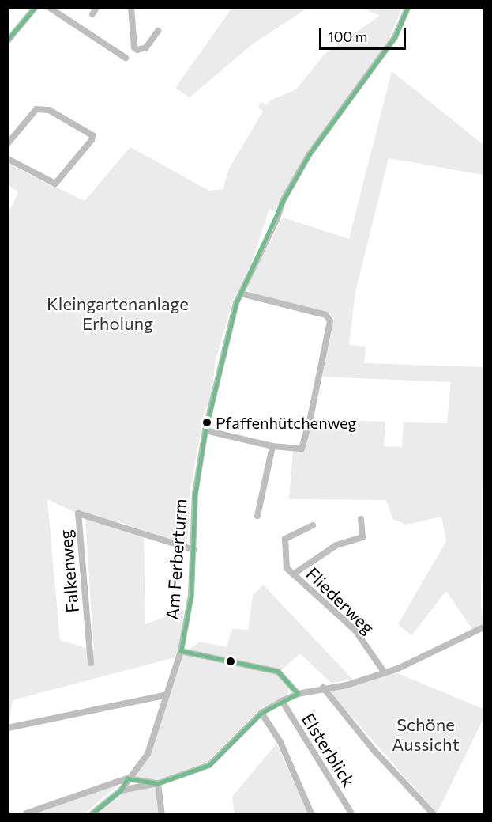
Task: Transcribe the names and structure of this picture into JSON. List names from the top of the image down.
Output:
{
  "streets": {
    "street": [
      "Am Ferberturm",
      "Falkenweg",
      "Fliederweg",
      "Elsterblick"
    ]
  },
  "crossings": [
    ["Am Ferberturm", "Falkenweg"]
  ],
  "parks": ["Kleingartenanlage Erholung", "Schöne Aussicht"],
  "places": ["Pfaffenhütchenweg"],
  "scale_bar": "100 m"
}
